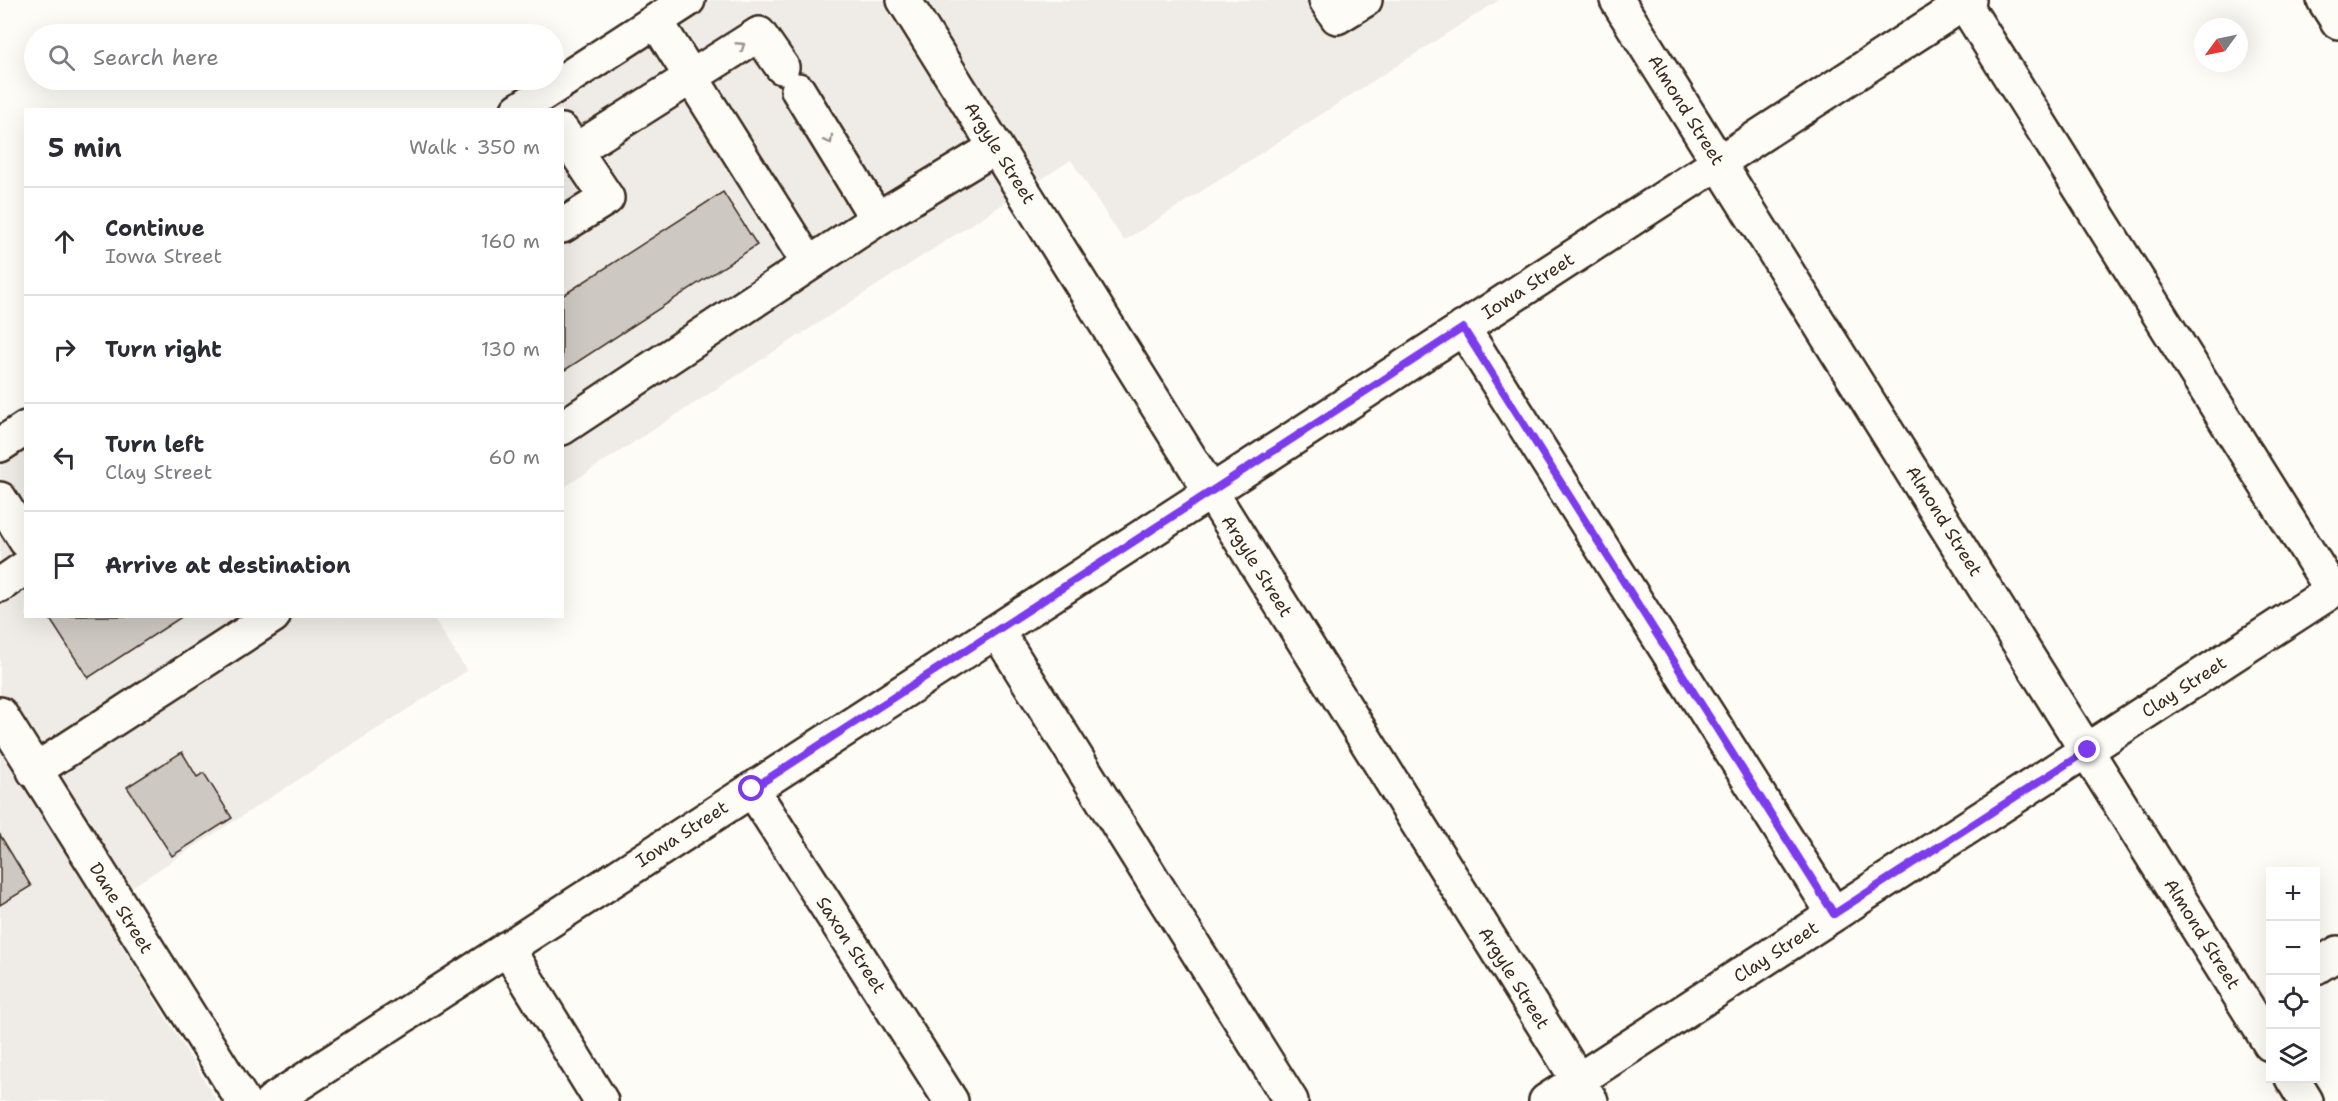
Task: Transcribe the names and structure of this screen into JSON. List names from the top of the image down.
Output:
{
  "streets": {
    "street": [
      "Almond Street",
      "Argyle Street",
      "Iowa Street",
      "Clay Street",
      "Dane Street",
      "Saxon Street"
    ]
  },
  "crossings": [
    ["Almond Street", "Iowa Street"],
    ["Almond Street", "Clay Street"],
    ["Argyle Street", "Iowa Street"],
    ["Argyle Street", "Clay Street"],
    ["Iowa Street", "Saxon Street"]
  ],
  "north": "bottom left",
  "page": {
    "search": "Search here",
    "heading": ["5 min", "Walk · 350 m"],
    "list": [
      ["Continue", "Iowa Street", "160 m"],
      ["Turn right", "130 m"],
      ["Turn left", "Clay Street", "60 m"],
      "Arrive at destination"
    ],
    "map_buttons": ["+", "−"]
  }
}
